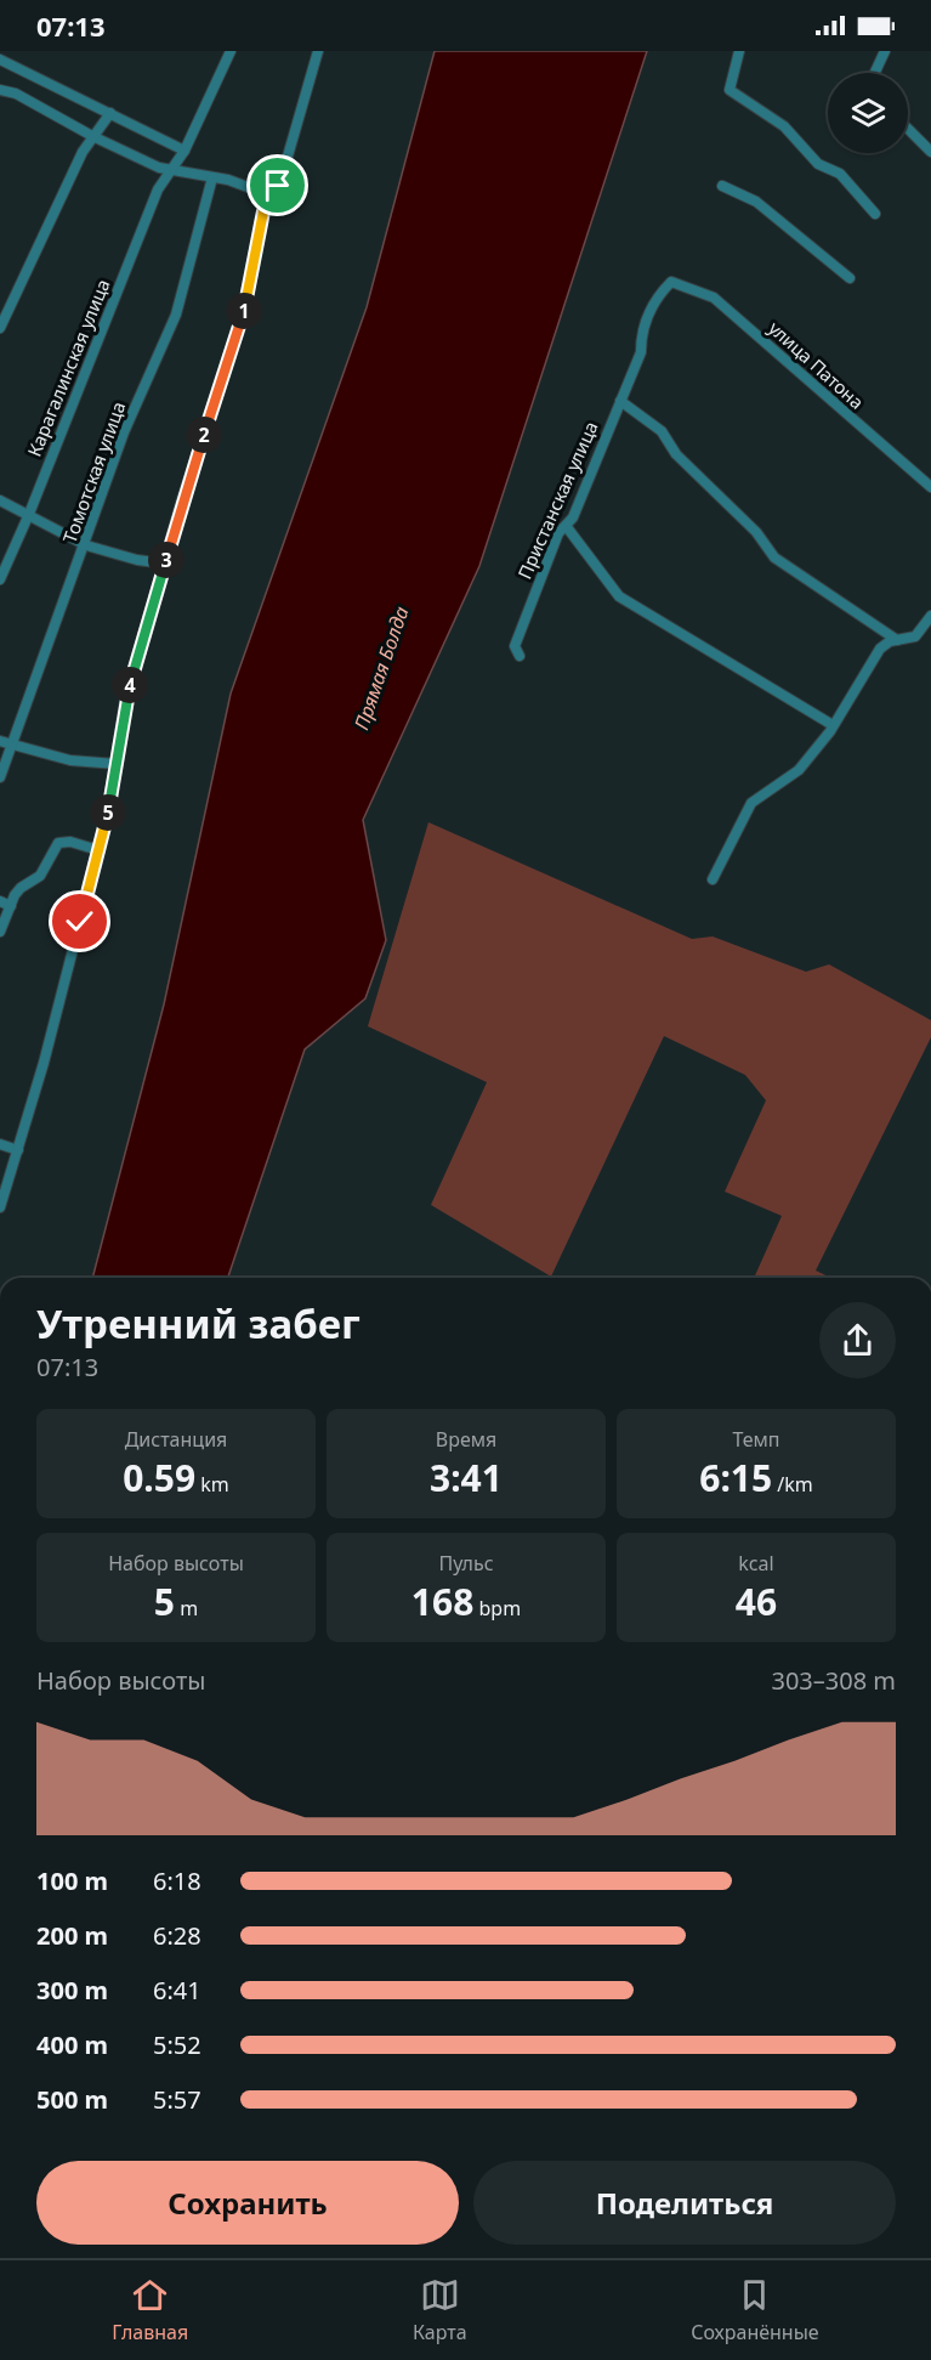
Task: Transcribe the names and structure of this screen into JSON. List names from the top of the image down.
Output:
{
  "streets": {
    "street": [
      "улица Патона",
      "Карагалинская улица",
      "Томотская улица",
      "Пристанская улица"
    ]
  },
  "crossings": [
    ["улица Патона", "Пристанская улица"]
  ],
  "water": ["Прямая Болда"],
  "page": {
    "status": "07:13",
    "pins": [
      "1",
      "2",
      "3",
      "4",
      "5"
    ],
    "heading": ["Утренний забег", "07:13"],
    "stats": [
      ["Дистанция", "0.59 km"],
      ["Время", "3:41"],
      ["Темп", "6:15 /km"],
      ["Набор высоты", "5 m"],
      ["Пульс", "168 bpm"],
      ["kcal", "46"]
    ],
    "chart": ["Набор высоты", "303–308 m"],
    "list": [
      {
        "name": "100 m",
        "note": "6:18"
      },
      {
        "name": "200 m",
        "note": "6:28"
      },
      {
        "name": "300 m",
        "note": "6:41"
      },
      {
        "name": "400 m",
        "note": "5:52"
      },
      {
        "name": "500 m",
        "note": "5:57"
      }
    ],
    "buttons": ["Сохранить", "Поделиться"],
    "tabs": ["Главная", "Карта", "Сохранённые"]
  }
}
